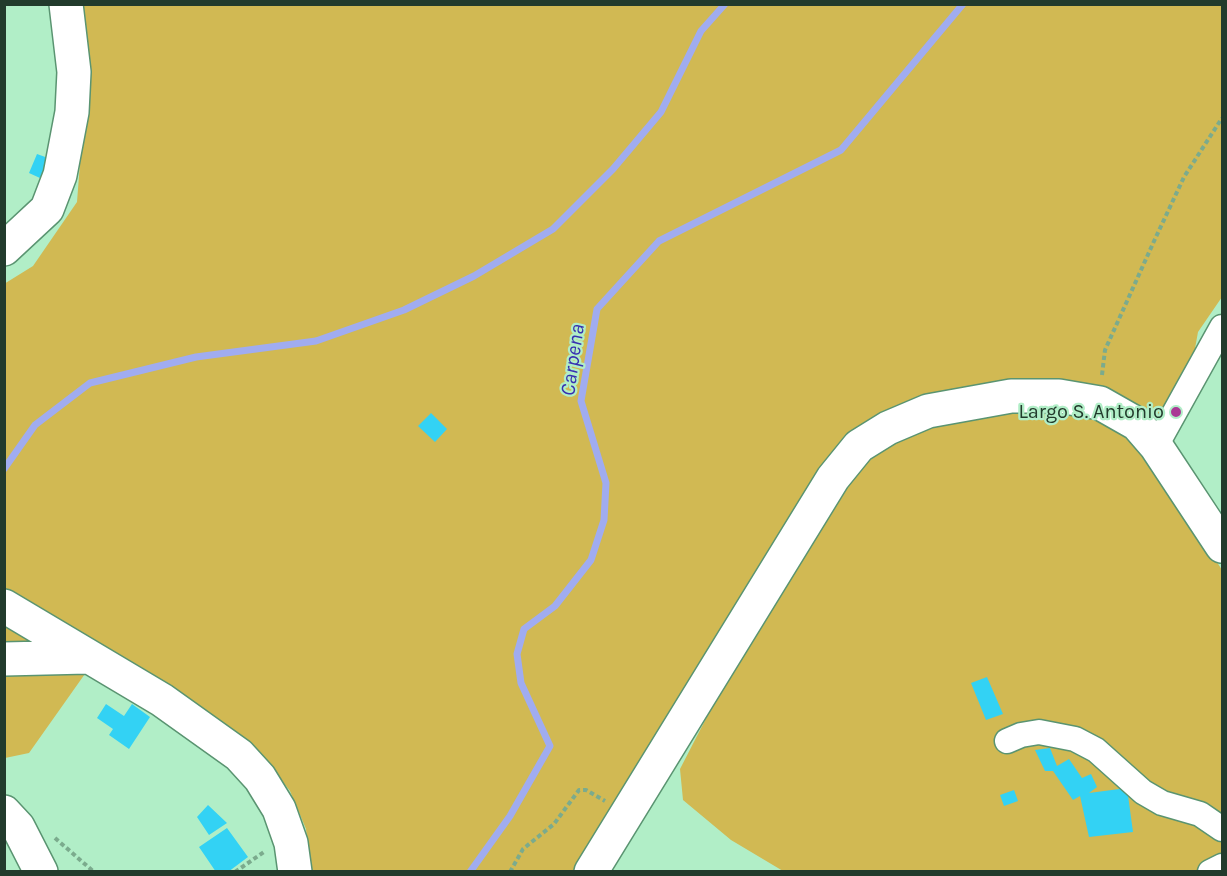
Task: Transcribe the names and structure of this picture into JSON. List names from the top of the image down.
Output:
{
  "water": ["Carpena"],
  "places": ["Largo S. Antonio"]
}
